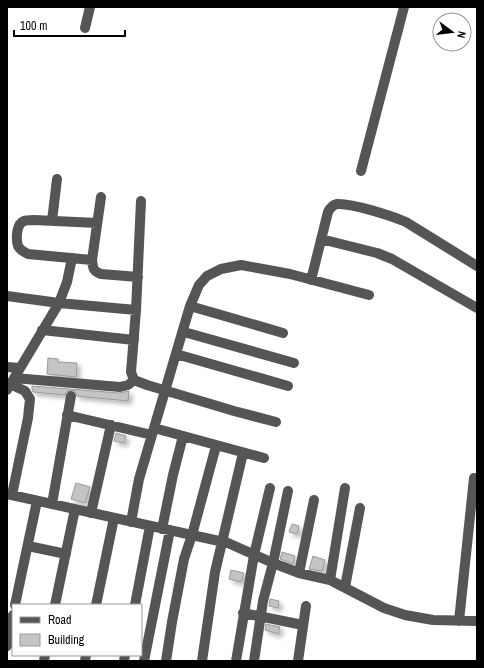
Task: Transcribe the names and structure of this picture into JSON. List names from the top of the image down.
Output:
{
  "legend": ["Road", "Building"],
  "scale_bar": "100 m",
  "north": "right"
}
